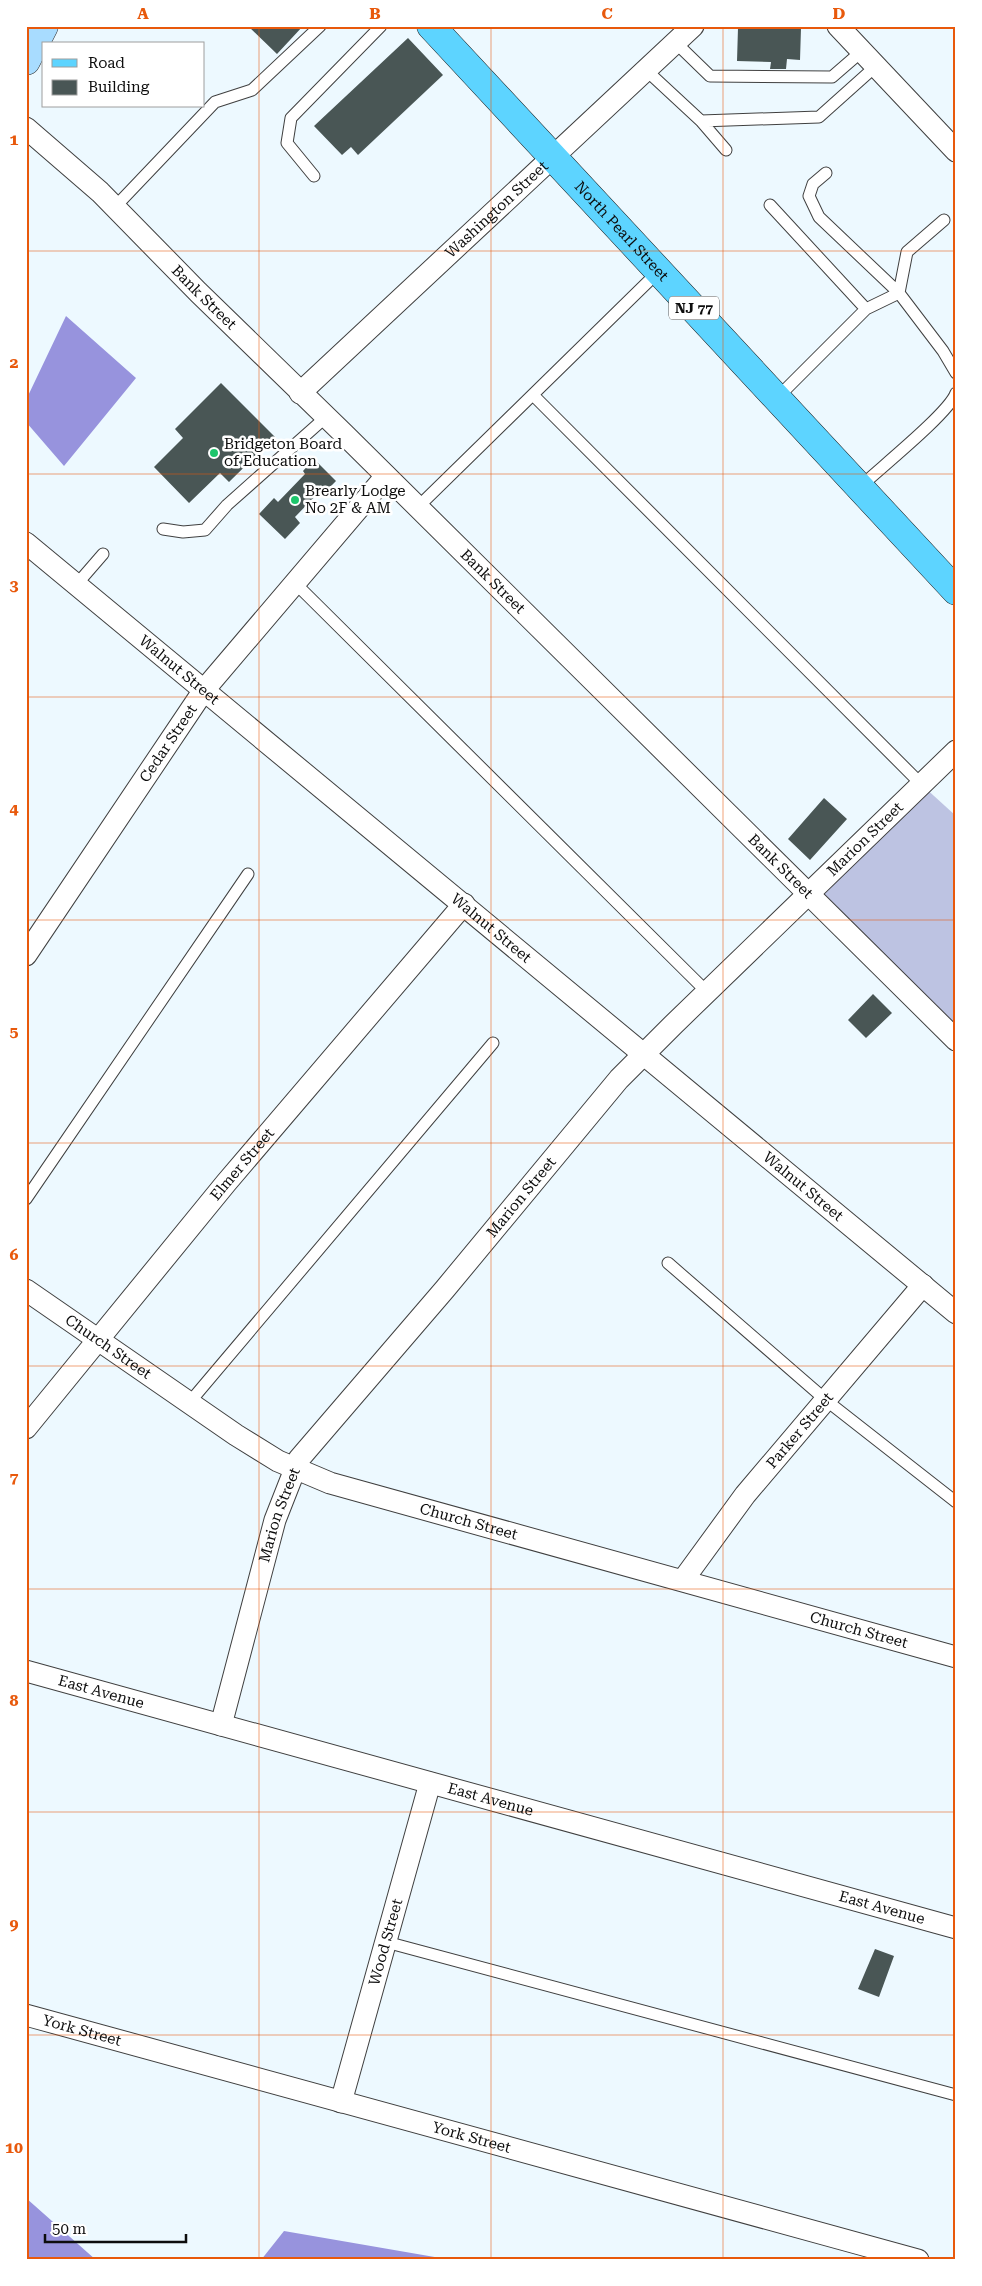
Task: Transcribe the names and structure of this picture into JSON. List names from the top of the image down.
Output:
{
  "streets": {
    "main road": ["North Pearl Street", "NJ 77"],
    "street": [
      "Washington Street",
      "Bank Street",
      "Walnut Street",
      "Cedar Street",
      "Marion Street",
      "Elmer Street",
      "Church Street",
      "Parker Street",
      "East Avenue",
      "Wood Street",
      "York Street"
    ]
  },
  "crossings": [
    ["Washington Street", "North Pearl Street"],
    ["Washington Street", "Bank Street"],
    ["Bank Street", "Cedar Street"],
    ["Bank Street", "Marion Street"],
    ["Walnut Street", "Cedar Street"],
    ["Walnut Street", "Marion Street"],
    ["Walnut Street", "Elmer Street"],
    ["Walnut Street", "Parker Street"],
    ["Marion Street", "Church Street"],
    ["Marion Street", "East Avenue"],
    ["Elmer Street", "Church Street"],
    ["Church Street", "Parker Street"],
    ["East Avenue", "Wood Street"],
    ["Wood Street", "York Street"]
  ],
  "places": ["Bridgeton Board of Education", "Brearly Lodge No 2F & AM"],
  "legend": ["Road", "Building"],
  "scale_bar": "50 m",
  "grid": {
    "columns": [
      "A",
      "B",
      "C",
      "D"
    ],
    "rows": [
      "1",
      "2",
      "3",
      "4",
      "5",
      "6",
      "7",
      "8",
      "9",
      "10"
    ]
  }
}
